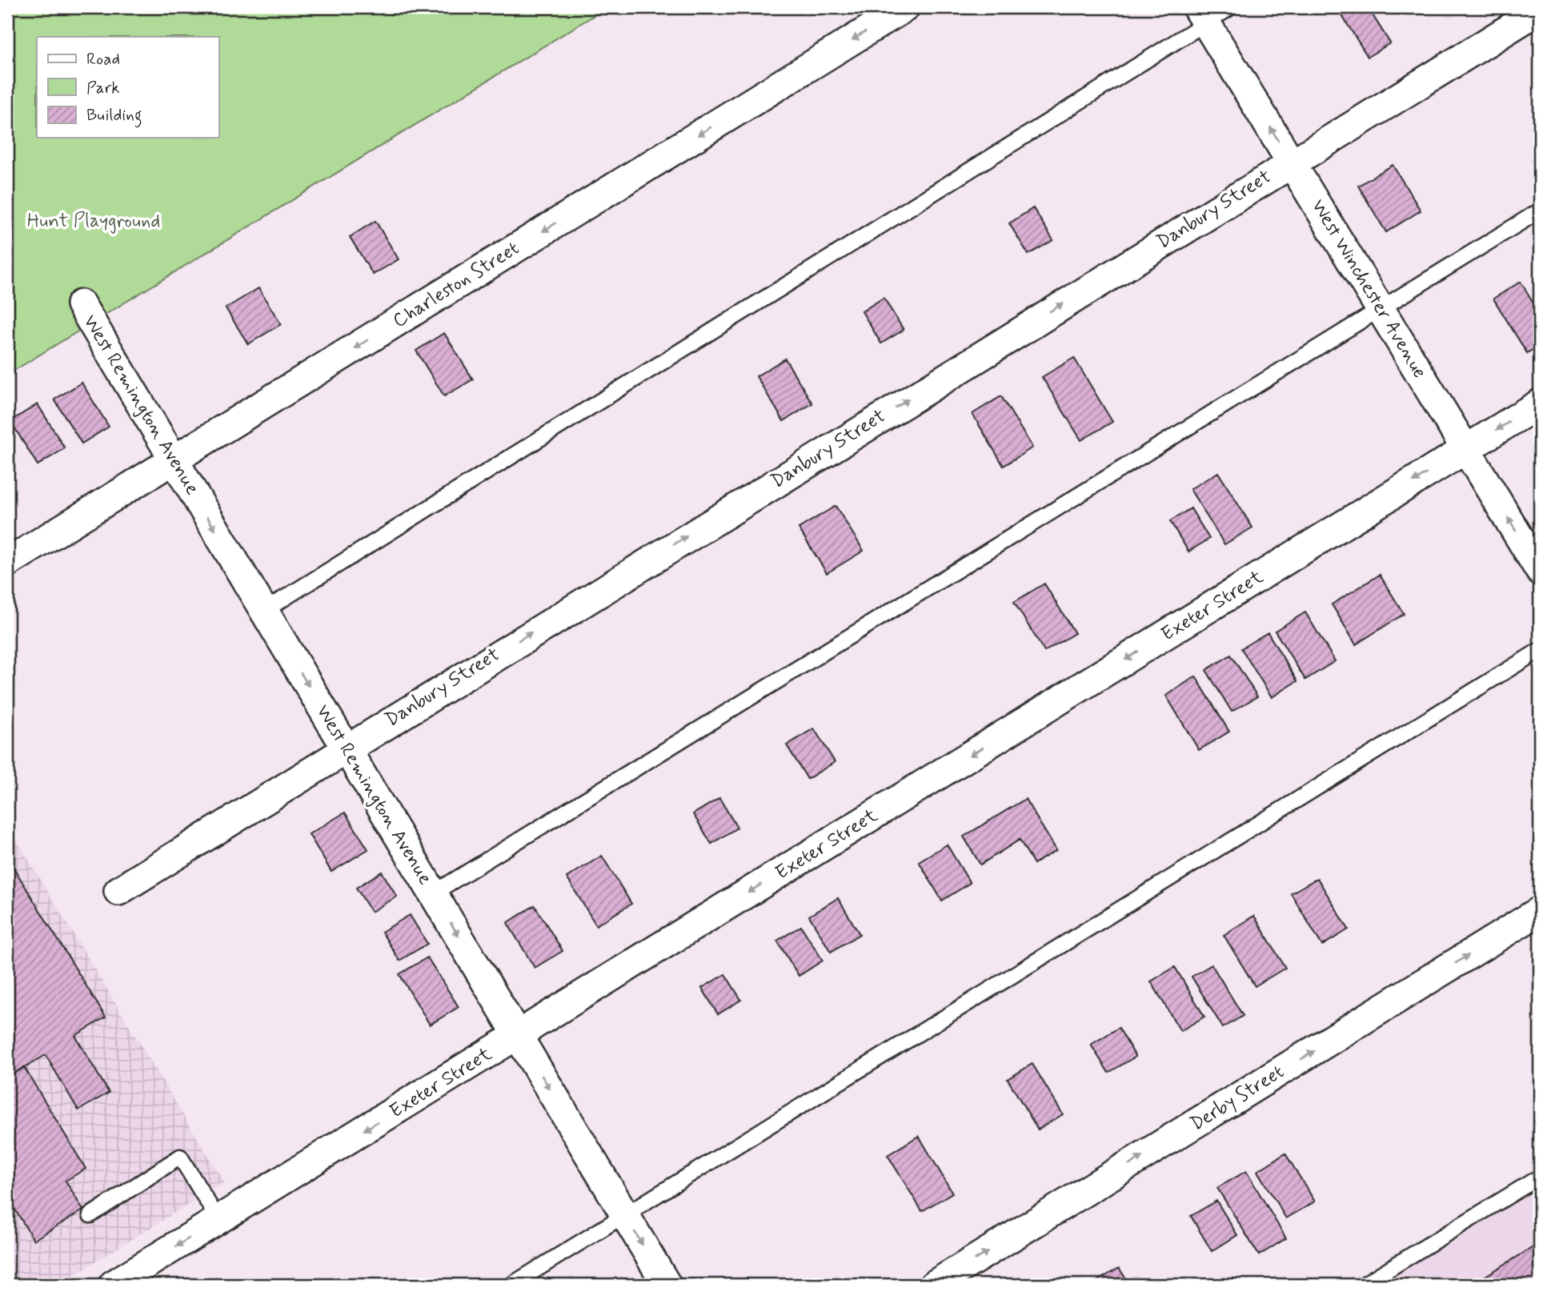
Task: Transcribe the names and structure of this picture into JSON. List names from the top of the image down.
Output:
{
  "streets": {
    "street": [
      "Danbury Street",
      "Charleston Street",
      "West Winchester Avenue",
      "West Remington Avenue",
      "Exeter Street",
      "Derby Street"
    ]
  },
  "crossings": [
    ["Danbury Street", "West Winchester Avenue"],
    ["Danbury Street", "West Remington Avenue"],
    ["Charleston Street", "West Remington Avenue"],
    ["West Winchester Avenue", "Exeter Street"],
    ["West Remington Avenue", "Exeter Street"]
  ],
  "one_way": [
    "Danbury Street",
    "Charleston Street",
    "West Winchester Avenue",
    "West Remington Avenue",
    "Exeter Street",
    "Derby Street"
  ],
  "parks": ["Hunt Playground"],
  "legend": ["Road", "Park", "Building"]
}
